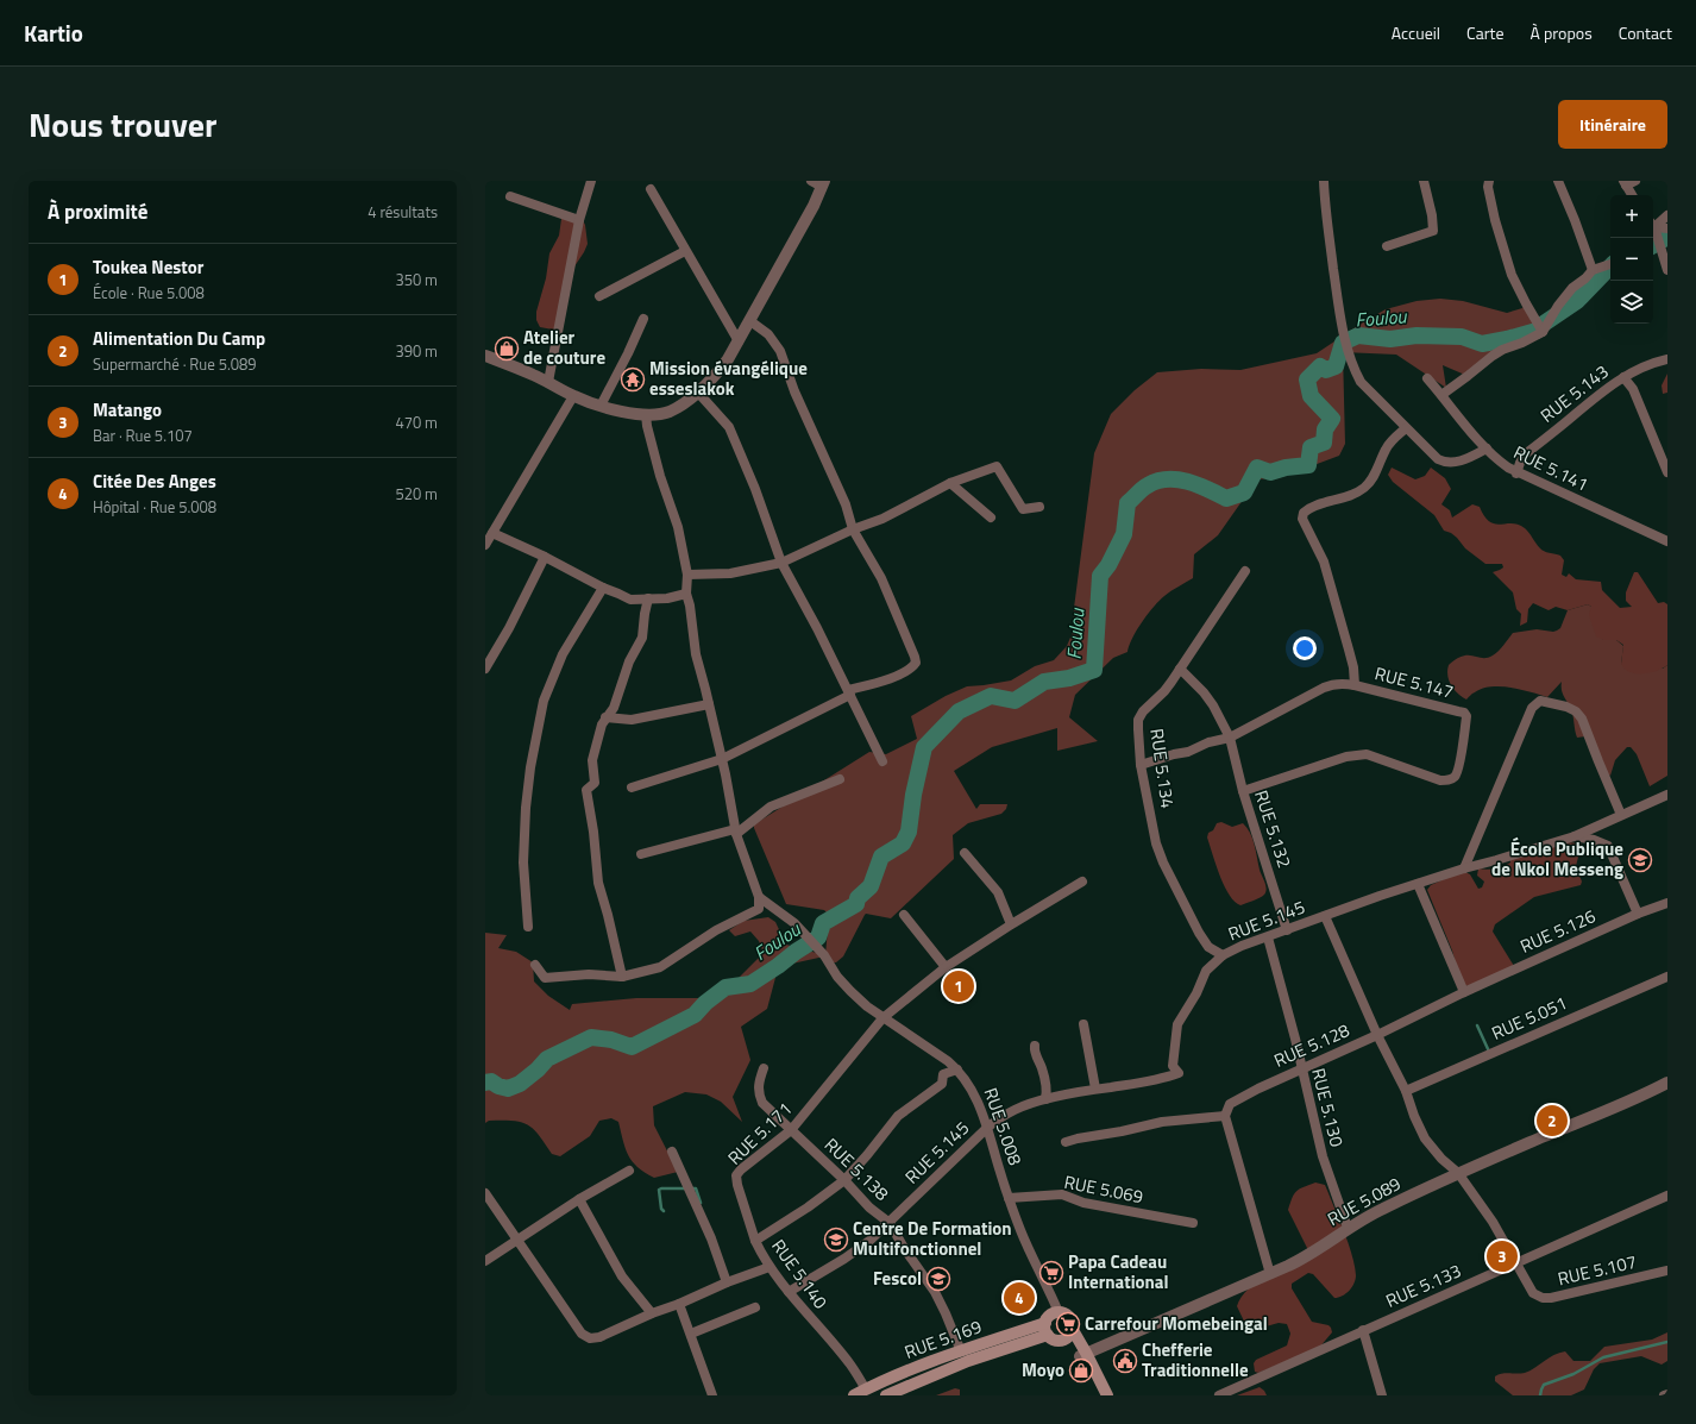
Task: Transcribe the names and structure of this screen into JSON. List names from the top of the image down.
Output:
{
  "streets": {
    "main road": ["RUE 5.169"],
    "street": [
      "RUE 5.143",
      "RUE 5.141",
      "RUE 5.147",
      "RUE 5.134",
      "RUE 5.132",
      "RUE 5.145",
      "RUE 5.126",
      "RUE 5.051",
      "RUE 5.128",
      "RUE 5.130",
      "RUE 5.008",
      "RUE 5.171",
      "RUE 5.138",
      "RUE 5.069",
      "RUE 5.089",
      "RUE 5.107",
      "RUE 5.140",
      "RUE 5.133"
    ]
  },
  "crossings": [
    ["RUE 5.143", "RUE 5.141"],
    ["RUE 5.147", "RUE 5.134"],
    ["RUE 5.147", "RUE 5.132"],
    ["RUE 5.134", "RUE 5.132"],
    ["RUE 5.134", "RUE 5.145"],
    ["RUE 5.132", "RUE 5.145"],
    ["RUE 5.145", "RUE 5.130"],
    ["RUE 5.145", "RUE 5.008"],
    ["RUE 5.145", "RUE 5.138"],
    ["RUE 5.145", "RUE 5.107"],
    ["RUE 5.145", "RUE 5.140"],
    ["RUE 5.126", "RUE 5.128"],
    ["RUE 5.051", "RUE 5.107"],
    ["RUE 5.128", "RUE 5.130"],
    ["RUE 5.128", "RUE 5.107"],
    ["RUE 5.130", "RUE 5.089"],
    ["RUE 5.008", "RUE 5.171"],
    ["RUE 5.008", "RUE 5.069"],
    ["RUE 5.008", "RUE 5.140"],
    ["RUE 5.008", "RUE 5.169"],
    ["RUE 5.171", "RUE 5.138"],
    ["RUE 5.171", "RUE 5.140"],
    ["RUE 5.138", "RUE 5.140"],
    ["RUE 5.138", "RUE 5.169"],
    ["RUE 5.089", "RUE 5.107"],
    ["RUE 5.107", "RUE 5.133"],
    ["RUE 5.140", "RUE 5.169"]
  ],
  "water": ["Foulou"],
  "places": {
    "shop": ["Atelier de couture", "Moyo"],
    "temple": ["Mission évangélique esseslakok"],
    "school or university": ["École Publique de Nkol Messeng", "Centre De Formation Multifonctionnel", "Fescol"],
    "supermarket": ["Papa Cadeau International", "Carrefour Momebeingal"],
    "public building": ["Chefferie Traditionnelle"]
  },
  "page": {
    "header": "Kartio",
    "nav": [
      "Accueil",
      "Carte",
      "À propos",
      "Contact"
    ],
    "title": "Nous trouver",
    "buttons": "Itinéraire",
    "heading": ["À proximité", "4 résultats"],
    "map_buttons": ["+", "−"],
    "list": [
      {
        "mark": "1",
        "name": "Toukea Nestor",
        "note": "École · Rue 5.008",
        "value": "350 m"
      },
      {
        "mark": "2",
        "name": "Alimentation Du Camp",
        "note": "Supermarché · Rue 5.089",
        "value": "390 m"
      },
      {
        "mark": "3",
        "name": "Matango",
        "note": "Bar · Rue 5.107",
        "value": "470 m"
      },
      {
        "mark": "4",
        "name": "Citée Des Anges",
        "note": "Hôpital · Rue 5.008",
        "value": "520 m"
      }
    ],
    "pins": [
      "1",
      "2",
      "3",
      "4"
    ]
  }
}
